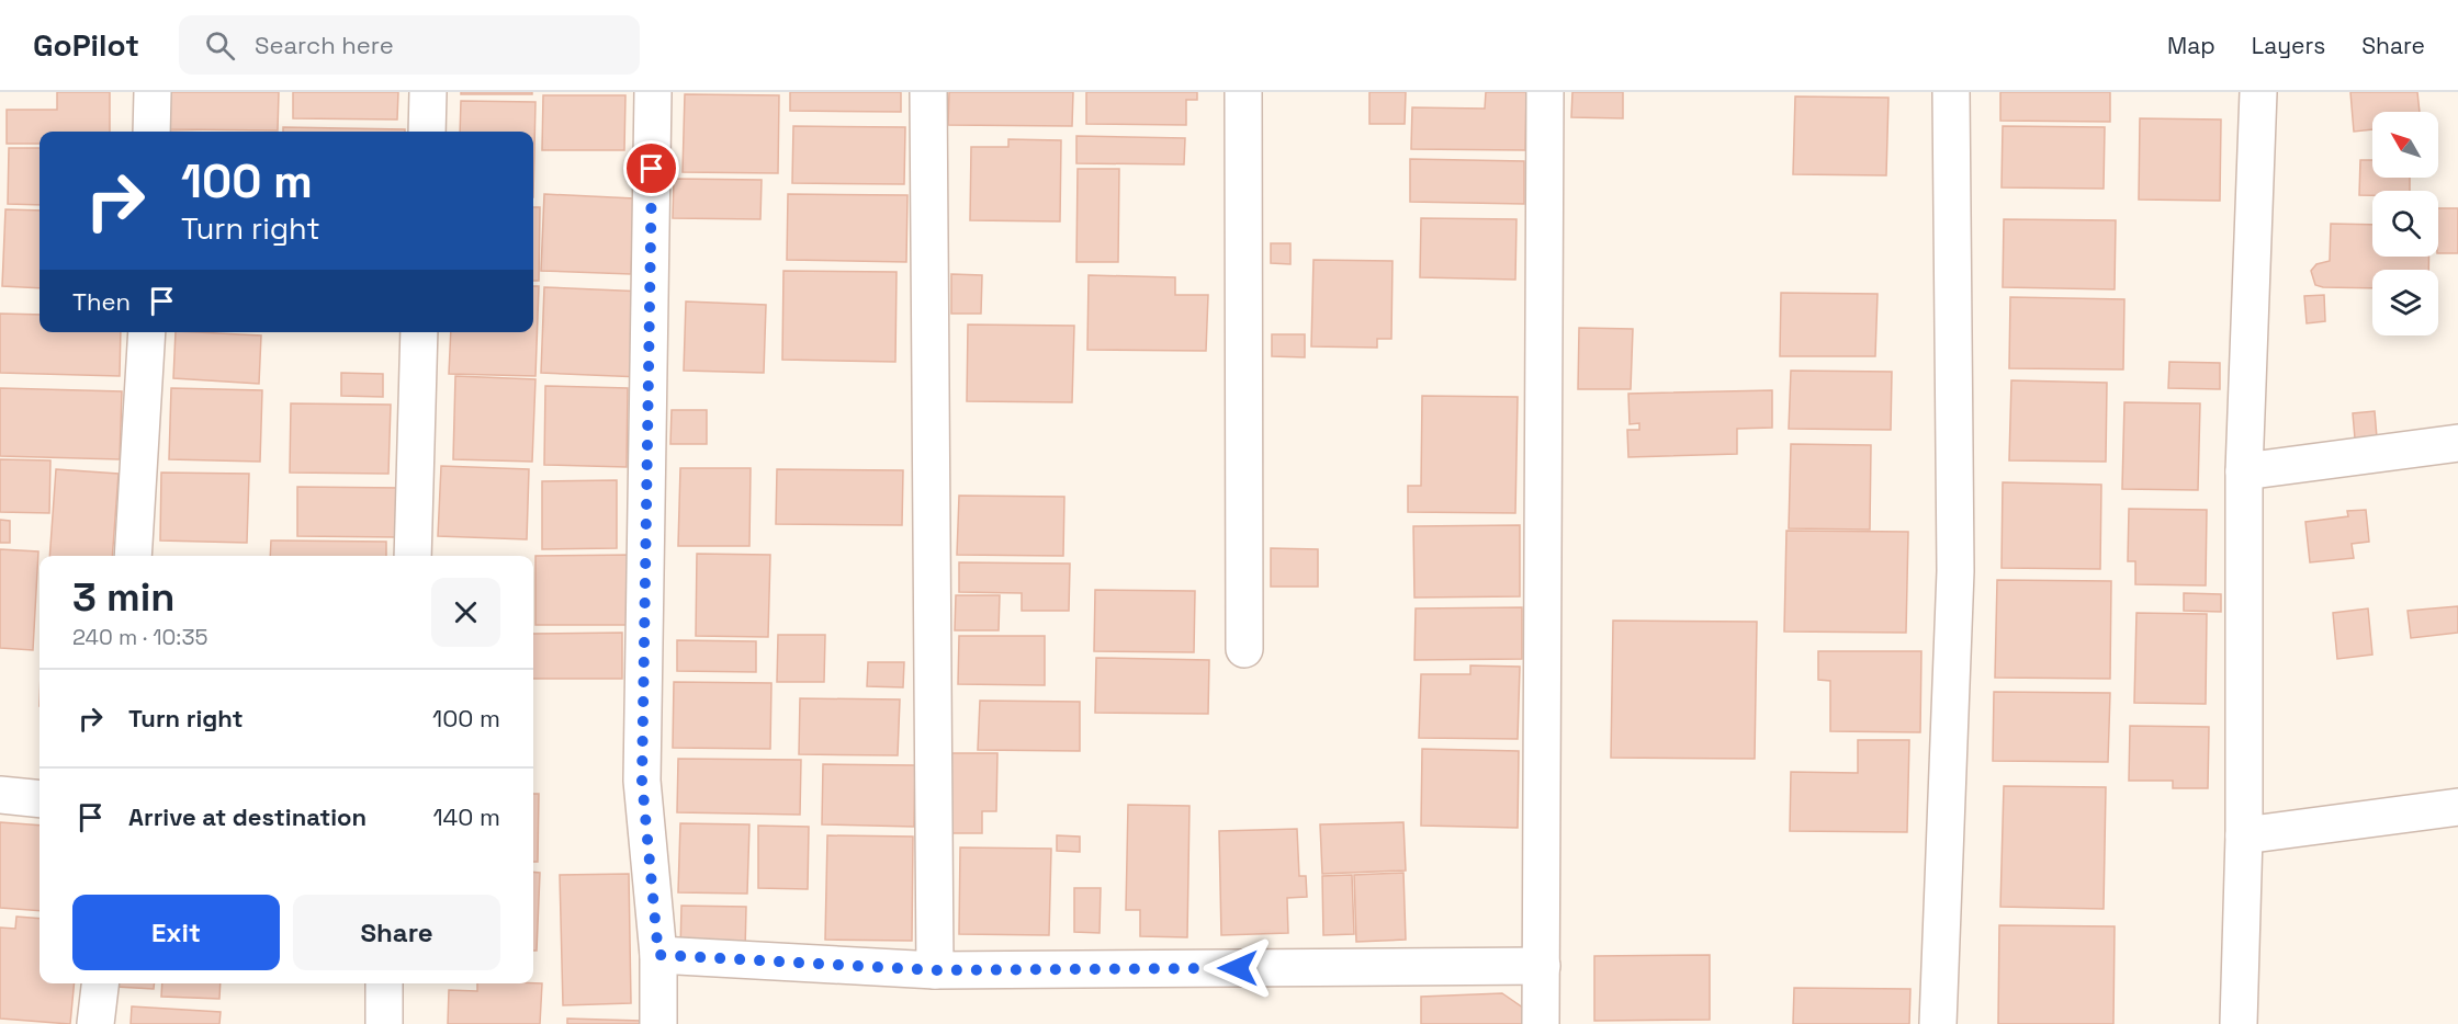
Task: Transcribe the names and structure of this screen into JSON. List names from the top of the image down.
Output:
{
  "north": "top left",
  "page": {
    "header": "GoPilot",
    "search": "Search here",
    "nav": ["Map", "Layers", "Share"],
    "turn": ["100 m", "Turn right"],
    "then": "Then",
    "heading": ["3 min", "240 m · 10:35"],
    "list": [
      {
        "name": "Turn right",
        "value": "100 m"
      },
      {
        "name": "Arrive at destination",
        "value": "140 m"
      }
    ],
    "buttons": ["Exit", "Share"]
  }
}
